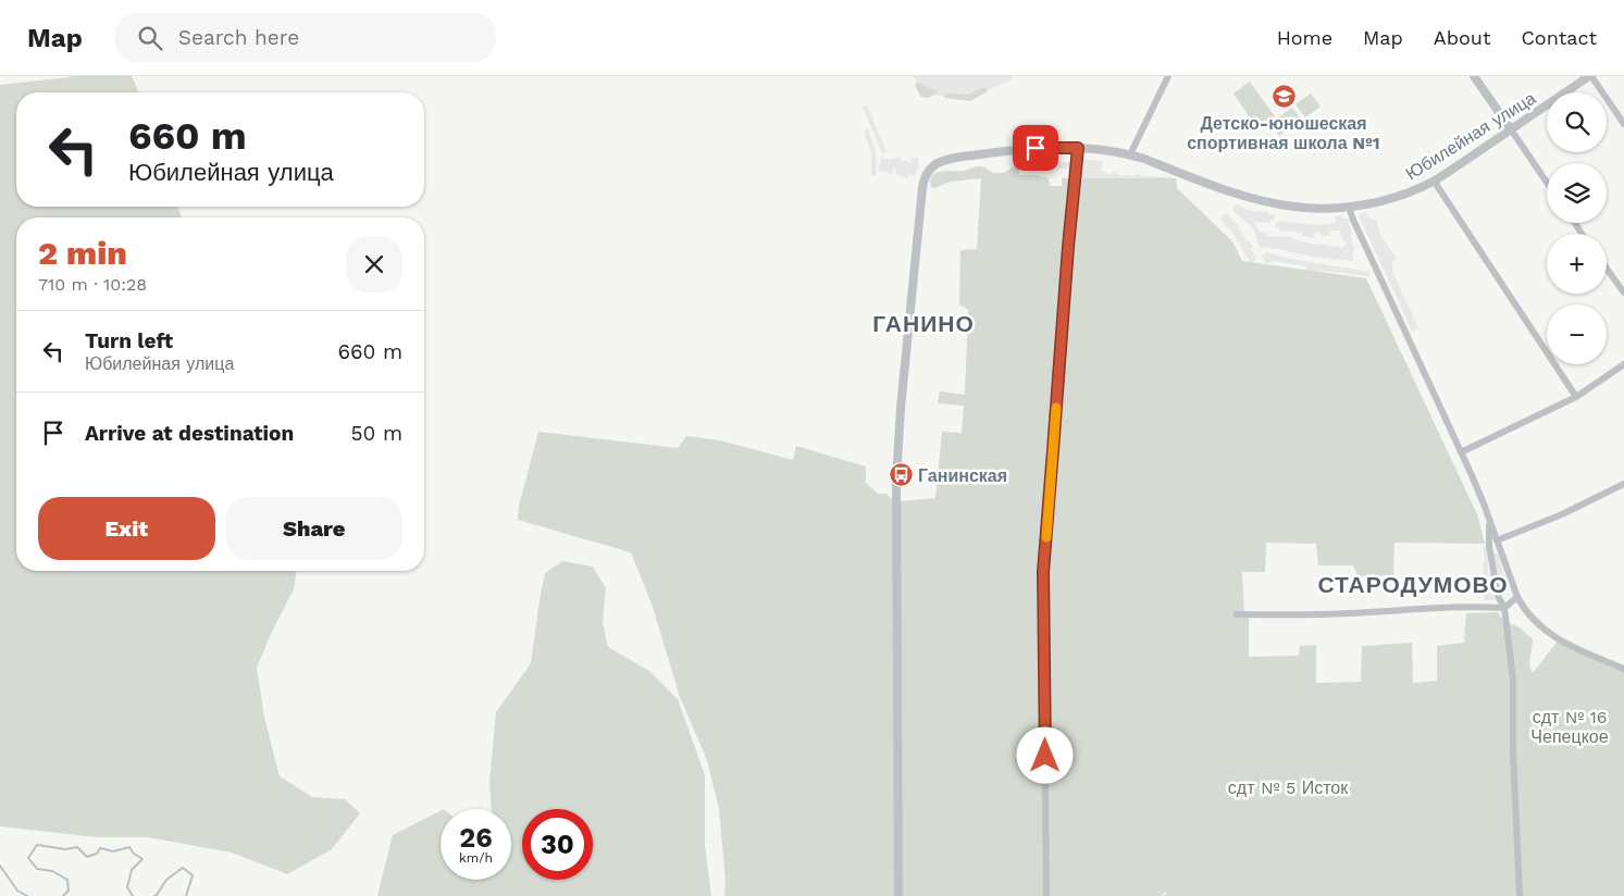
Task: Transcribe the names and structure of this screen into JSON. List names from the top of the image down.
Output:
{
  "streets": {
    "street": ["Юбилейная улица"]
  },
  "districts": ["ГАНИНО", "СТАРОДУМОВО"],
  "parks": ["сдт № 16 Чепецкое", "сдт № 5 Исток"],
  "places": {
    "school or university": ["Детско-юношеская спортивная школа №1"],
    "bus stop": ["Ганинская"]
  },
  "page": {
    "header": "Map",
    "search": "Search here",
    "nav": [
      "Home",
      "Map",
      "About",
      "Contact"
    ],
    "map_buttons": ["+", "−"],
    "turn": ["660 m", "Юбилейная улица"],
    "heading": ["2 min", "710 m · 10:28"],
    "list": [
      {
        "name": "Turn left",
        "note": "Юбилейная улица",
        "value": "660 m"
      },
      {
        "name": "Arrive at destination",
        "value": "50 m"
      }
    ],
    "buttons": ["Exit", "Share"],
    "speed": "26 km/h",
    "limit": "30"
  }
}
